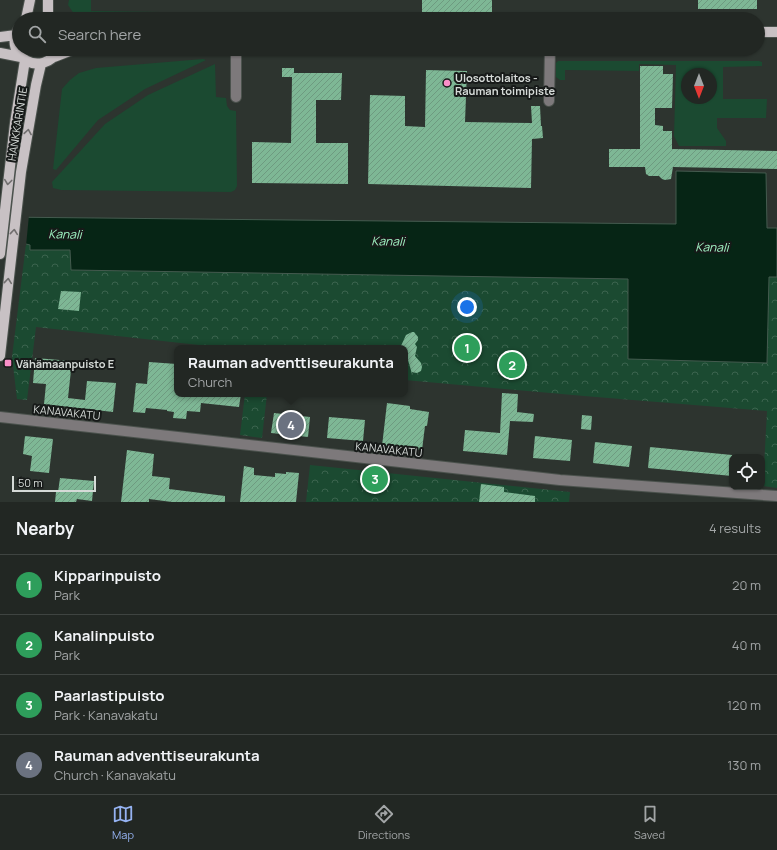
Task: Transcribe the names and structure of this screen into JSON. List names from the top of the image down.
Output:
{
  "streets": {
    "main road": ["HANKKARINTIE"],
    "street": ["KANAVAKATU"]
  },
  "water": ["Kanali"],
  "places": {
    "other": ["Ulosottolaitos - Rauman toimipiste"],
    "transit": ["Vähämaanpuisto E"]
  },
  "scale_bar": "50 m",
  "north": "bottom",
  "page": {
    "search": "Search here",
    "pins": [
      "1",
      "2",
      "4",
      "3"
    ],
    "popup": ["Rauman adventtiseurakunta", "Church"],
    "scale": "50 m",
    "heading": ["Nearby", "4 results"],
    "list": [
      {
        "mark": "1",
        "name": "Kipparinpuisto",
        "note": "Park",
        "value": "20 m"
      },
      {
        "mark": "2",
        "name": "Kanalinpuisto",
        "note": "Park",
        "value": "40 m"
      },
      {
        "mark": "3",
        "name": "Paarlastipuisto",
        "note": "Park · Kanavakatu",
        "value": "120 m"
      },
      {
        "mark": "4",
        "name": "Rauman adventtiseurakunta",
        "note": "Church · Kanavakatu",
        "value": "130 m"
      }
    ],
    "nav": ["Map", "Directions", "Saved"]
  }
}
